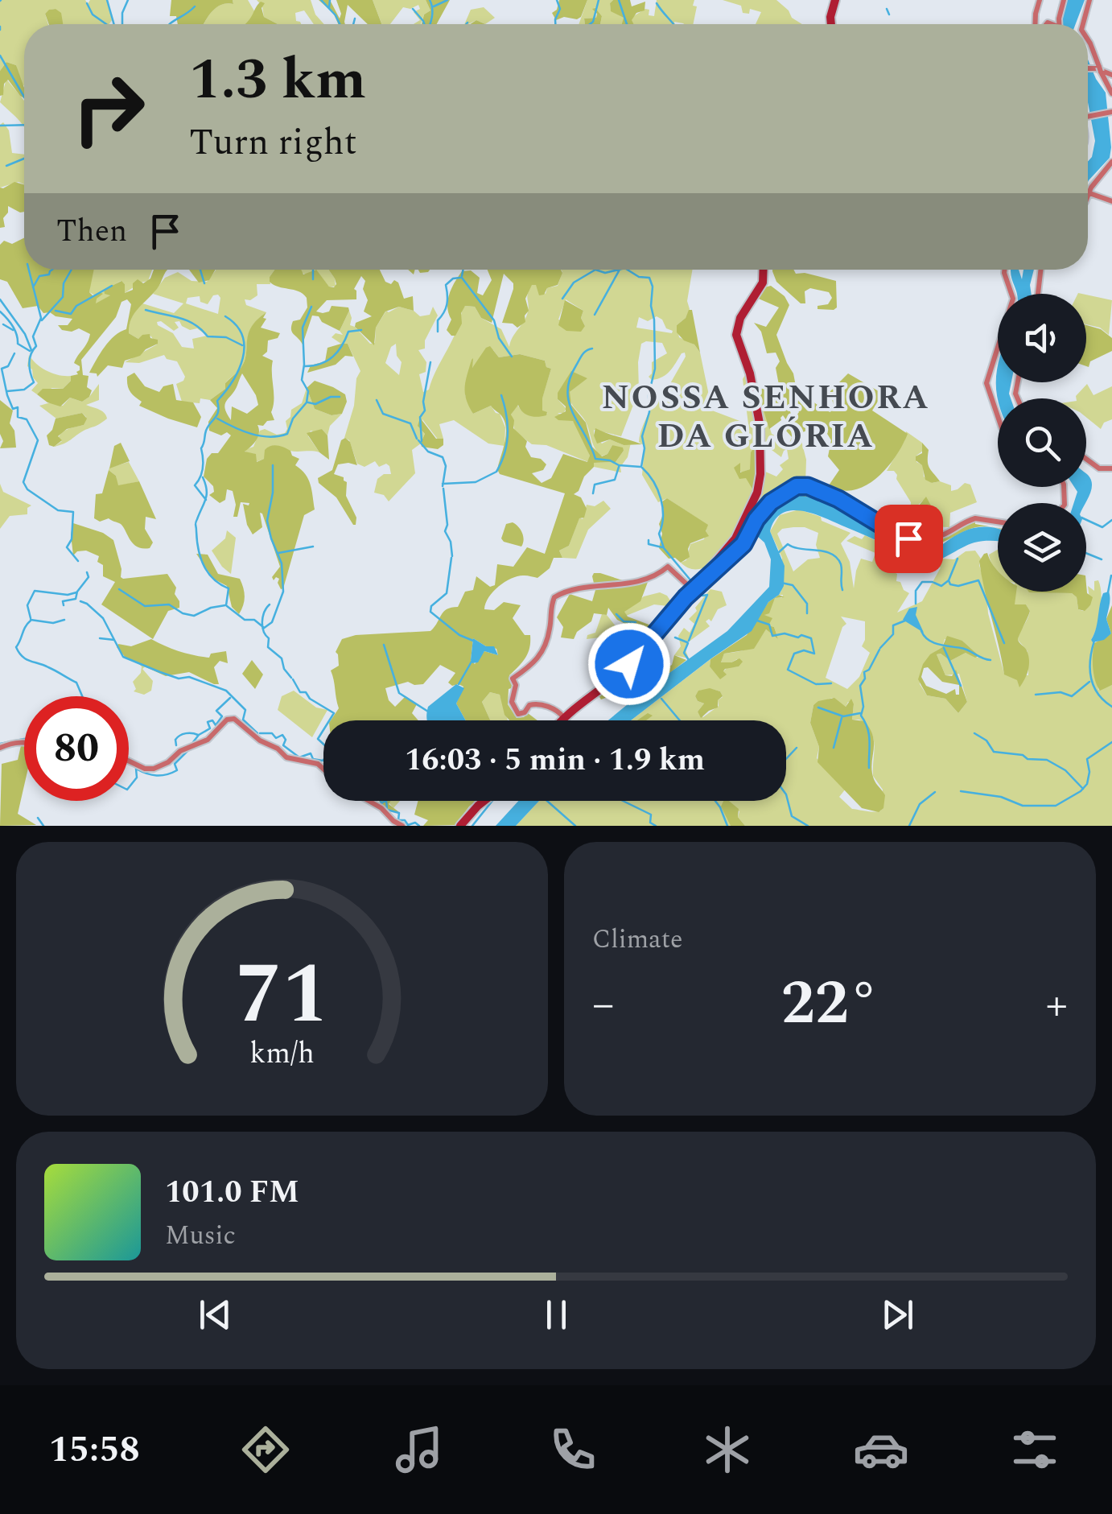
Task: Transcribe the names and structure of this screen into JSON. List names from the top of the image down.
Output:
{
  "districts": ["NOSSA SENHORA DA GLÓRIA"],
  "page": {
    "turn": ["1.3 km", "Turn right"],
    "then": "Then",
    "limit": "80",
    "trip": "16:03 · 5 min · 1.9 km",
    "tile": "Climate",
    "heat": ["−", "22°", "+"],
    "song": ["101.0 FM", "Music"],
    "tabs": "15:58",
    "gauge": ["71", "km/h"]
  }
}
